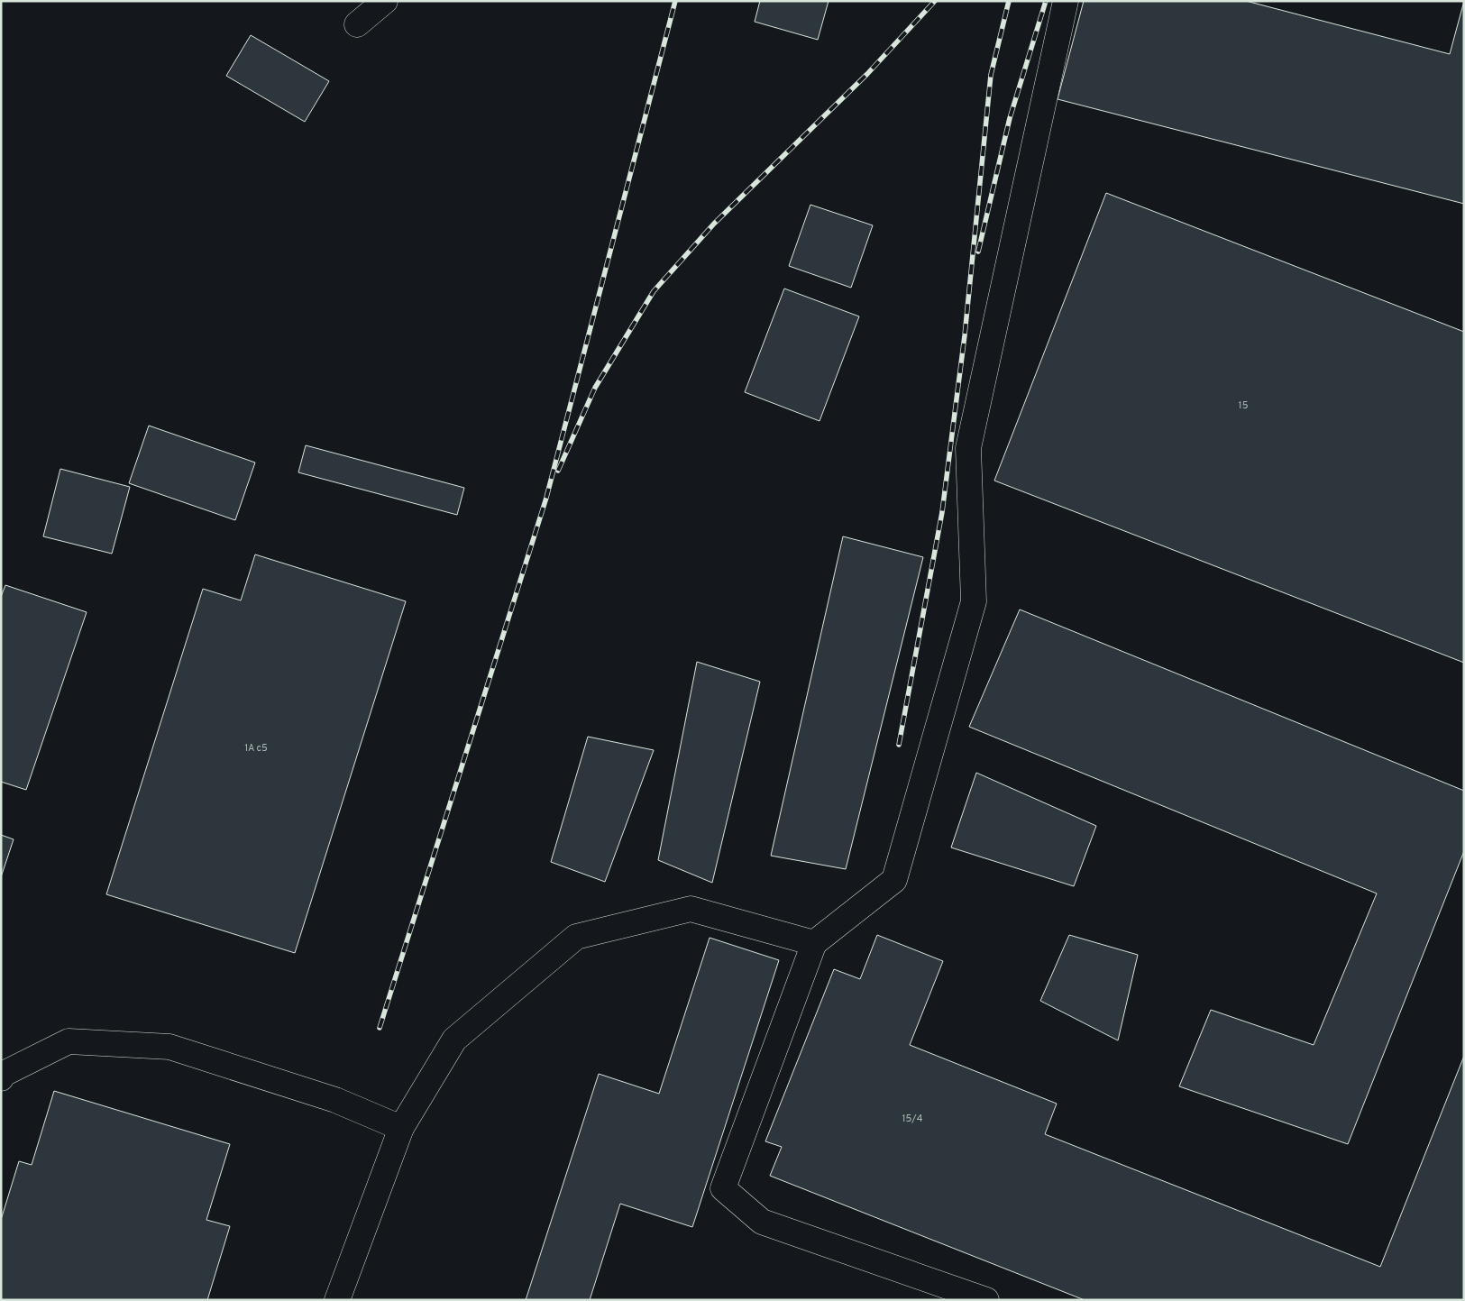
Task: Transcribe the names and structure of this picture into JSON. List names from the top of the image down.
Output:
{
  "house_numbers": ["15", "1А с5", "15/4"]
}
